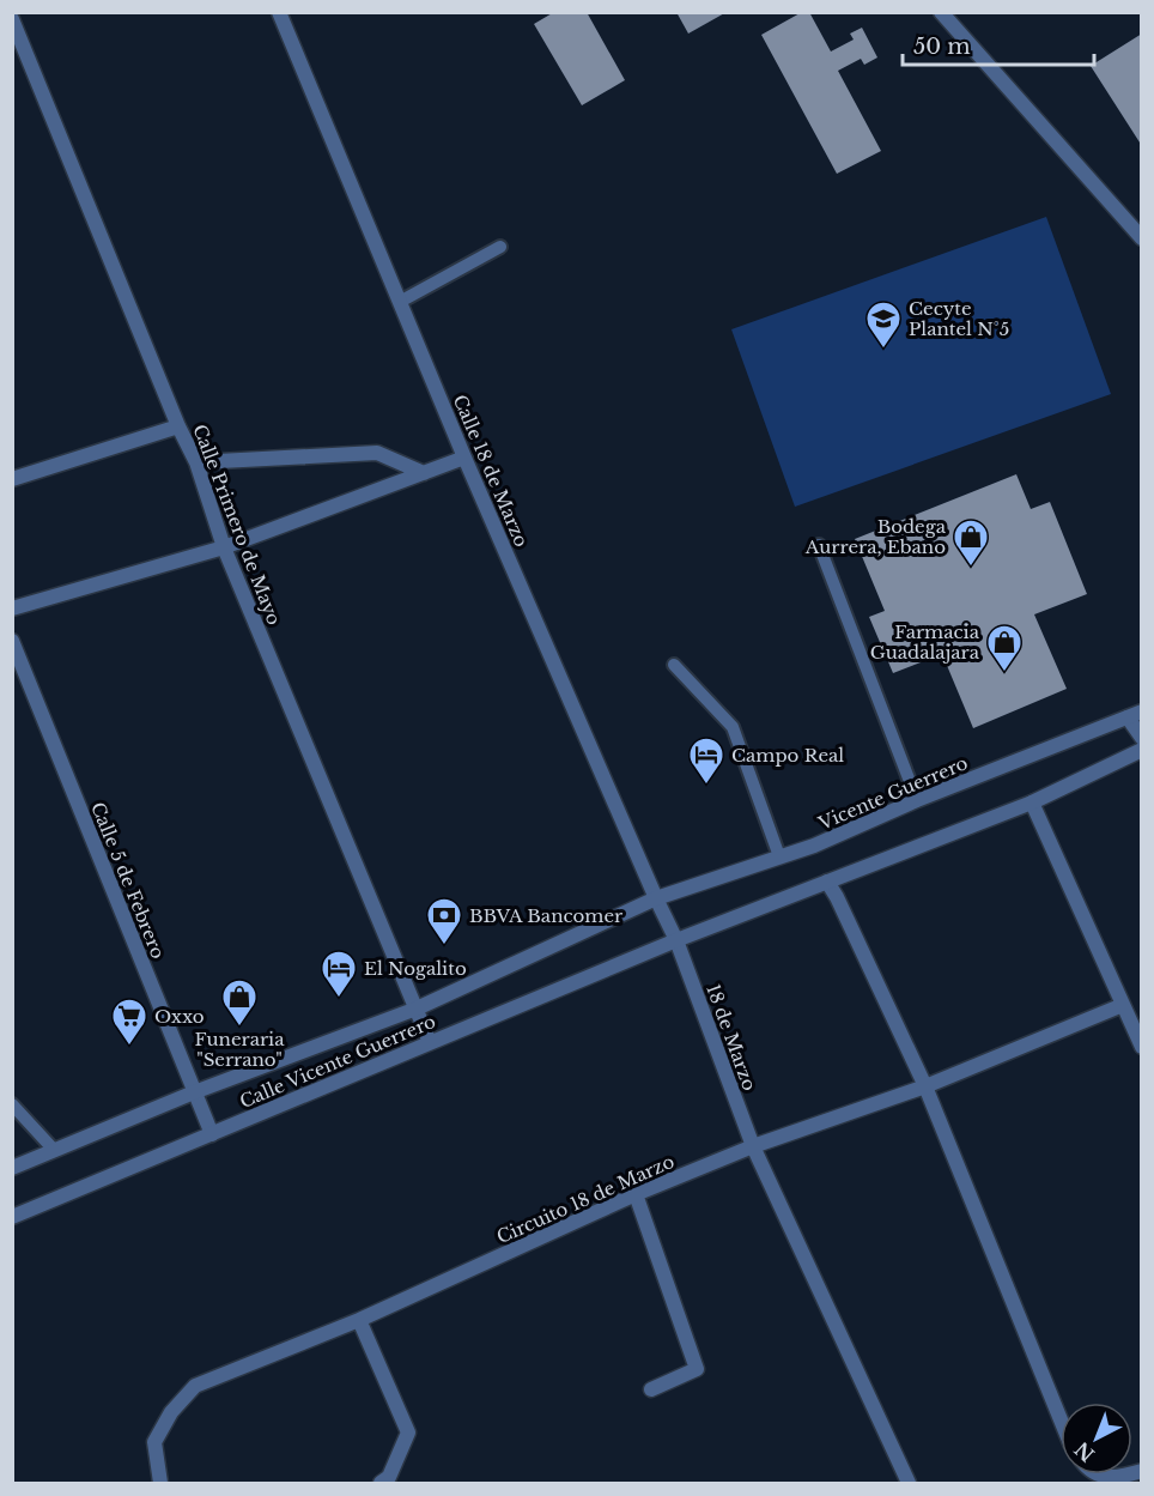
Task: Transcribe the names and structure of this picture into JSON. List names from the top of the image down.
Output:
{
  "streets": {
    "street": [
      "Calle 18 de Marzo",
      "Calle Primero de Mayo",
      "Vicente Guerrero",
      "Calle 5 de Febrero",
      "18 de Marzo",
      "Calle Vicente Guerrero",
      "Circuito 18 de Marzo"
    ]
  },
  "crossings": [
    ["Calle 18 de Marzo", "Vicente Guerrero"],
    ["Calle 18 de Marzo", "18 de Marzo"],
    ["Calle 18 de Marzo", "Calle Vicente Guerrero"],
    ["Calle Primero de Mayo", "Calle Vicente Guerrero"],
    ["Vicente Guerrero", "Calle Vicente Guerrero"],
    ["Calle 5 de Febrero", "Calle Vicente Guerrero"],
    ["18 de Marzo", "Calle Vicente Guerrero"],
    ["18 de Marzo", "Circuito 18 de Marzo"]
  ],
  "places": {
    "school or university": ["Cecyte Plantel N°5"],
    "shop": ["Bodega Aurrera, Ebano", "Farmacia Guadalajara", "Funeraria \"Serrano\""],
    "hotel": ["Campo Real", "El Nogalito"],
    "bank": ["BBVA Bancomer"],
    "supermarket": ["Oxxo"]
  },
  "scale_bar": "50 m",
  "north": "bottom left"
}
